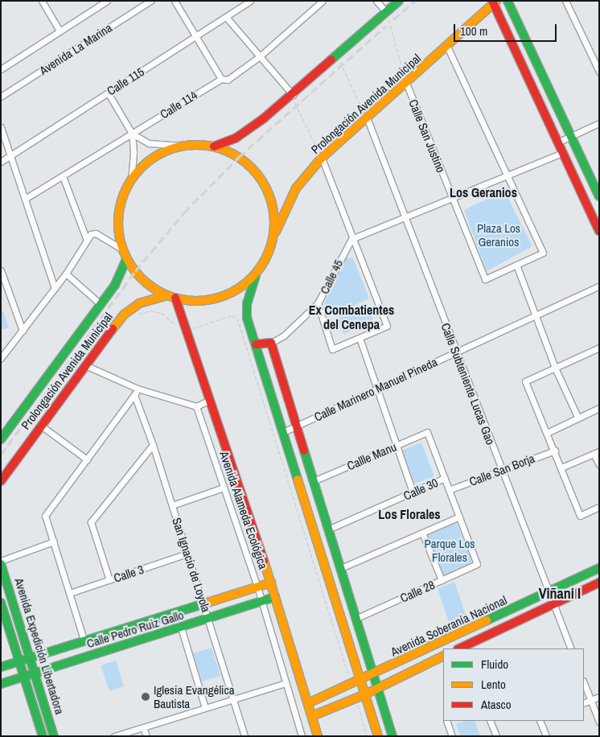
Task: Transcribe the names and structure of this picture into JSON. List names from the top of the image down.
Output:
{
  "streets": {
    "street": [
      "Avenida La Marina",
      "Calle 115",
      "Prolongación Avenida Municipal",
      "Calle 114",
      "Calle San Justino",
      "Calle 45",
      "Calle Subteniente Lucas Gao",
      "Calle Marinero Manuel Pineda",
      "Callle Manu",
      "Calle San Borja",
      "Calle 30",
      "Avenida Alameda Ecológica",
      "San Ignacio de Loyola",
      "Calle 3",
      "Calle 28",
      "Avenida Soberanía Nacional",
      "Calle Pedro Ruiz Gallo",
      "Avenida Expedición Libertadora"
    ]
  },
  "crossings": [
    ["Prolongación Avenida Municipal", "Calle San Justino"],
    ["Prolongación Avenida Municipal", "Calle Subteniente Lucas Gao"],
    ["Prolongación Avenida Municipal", "Avenida Alameda Ecológica"],
    ["Calle Subteniente Lucas Gao", "Calle Marinero Manuel Pineda"],
    ["Calle Subteniente Lucas Gao", "Calle San Borja"],
    ["Calle Subteniente Lucas Gao", "Avenida Soberanía Nacional"],
    ["Callle Manu", "Calle 30"],
    ["Avenida Alameda Ecológica", "Avenida Soberanía Nacional"],
    ["Avenida Alameda Ecológica", "Calle Pedro Ruiz Gallo"],
    ["San Ignacio de Loyola", "Calle 3"],
    ["San Ignacio de Loyola", "Calle Pedro Ruiz Gallo"],
    ["Calle Pedro Ruiz Gallo", "Avenida Expedición Libertadora"]
  ],
  "districts": [
    "Los Geranios",
    "Ex Combatientes del Cenepa",
    "Los Florales",
    "Viñani I"
  ],
  "parks": ["Plaza Los Geranios", "Parque Los Florales"],
  "places": ["Iglesia Evangélica Bautista"],
  "legend": ["Fluido", "Lento", "Atasco"],
  "scale_bar": "100 m"
}
